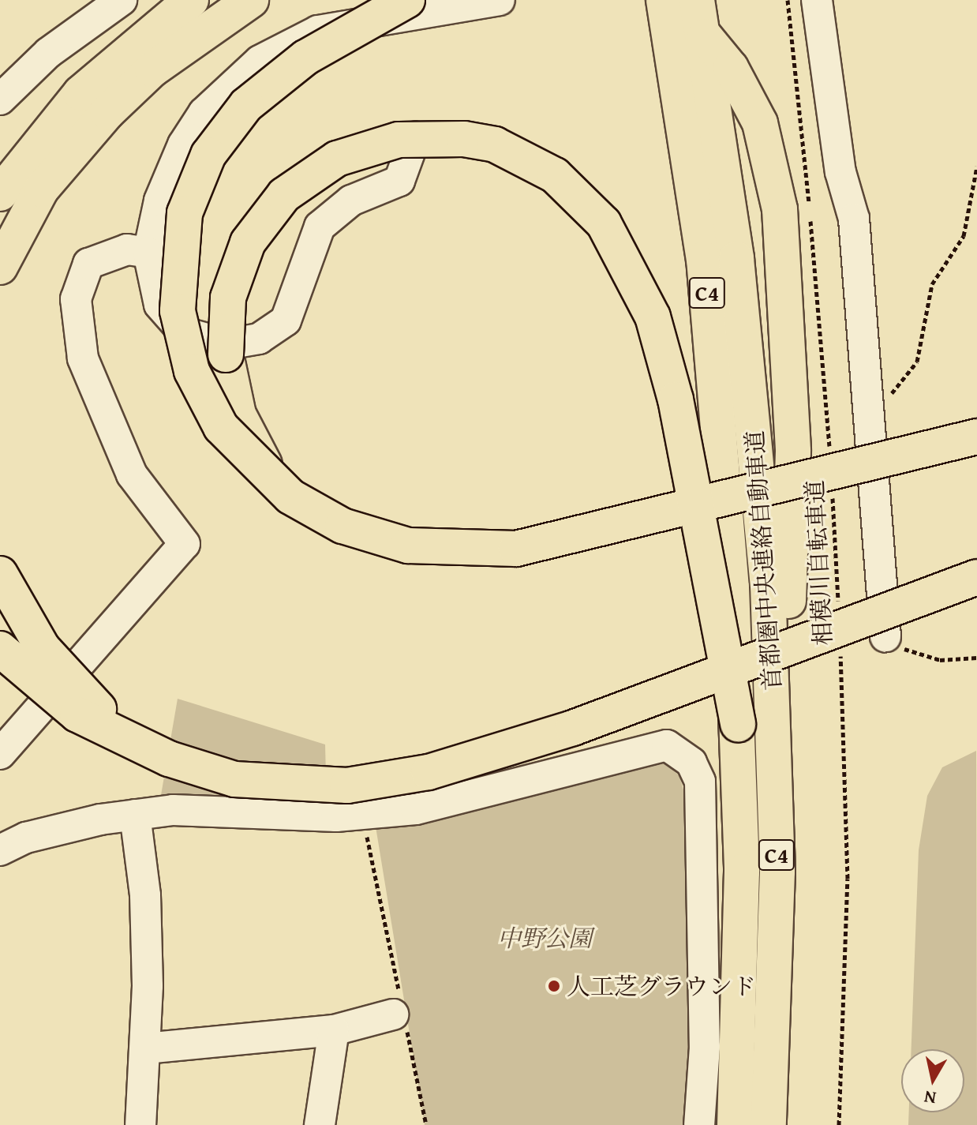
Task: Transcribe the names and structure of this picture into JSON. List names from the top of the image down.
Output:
{
  "streets": {
    "highway": ["C4", "首都圏中央連絡自動車道"],
    "path": ["相模川自転車道"]
  },
  "parks": ["中野公園"],
  "places": ["人工芝グラウンド"],
  "north": "bottom"
}
